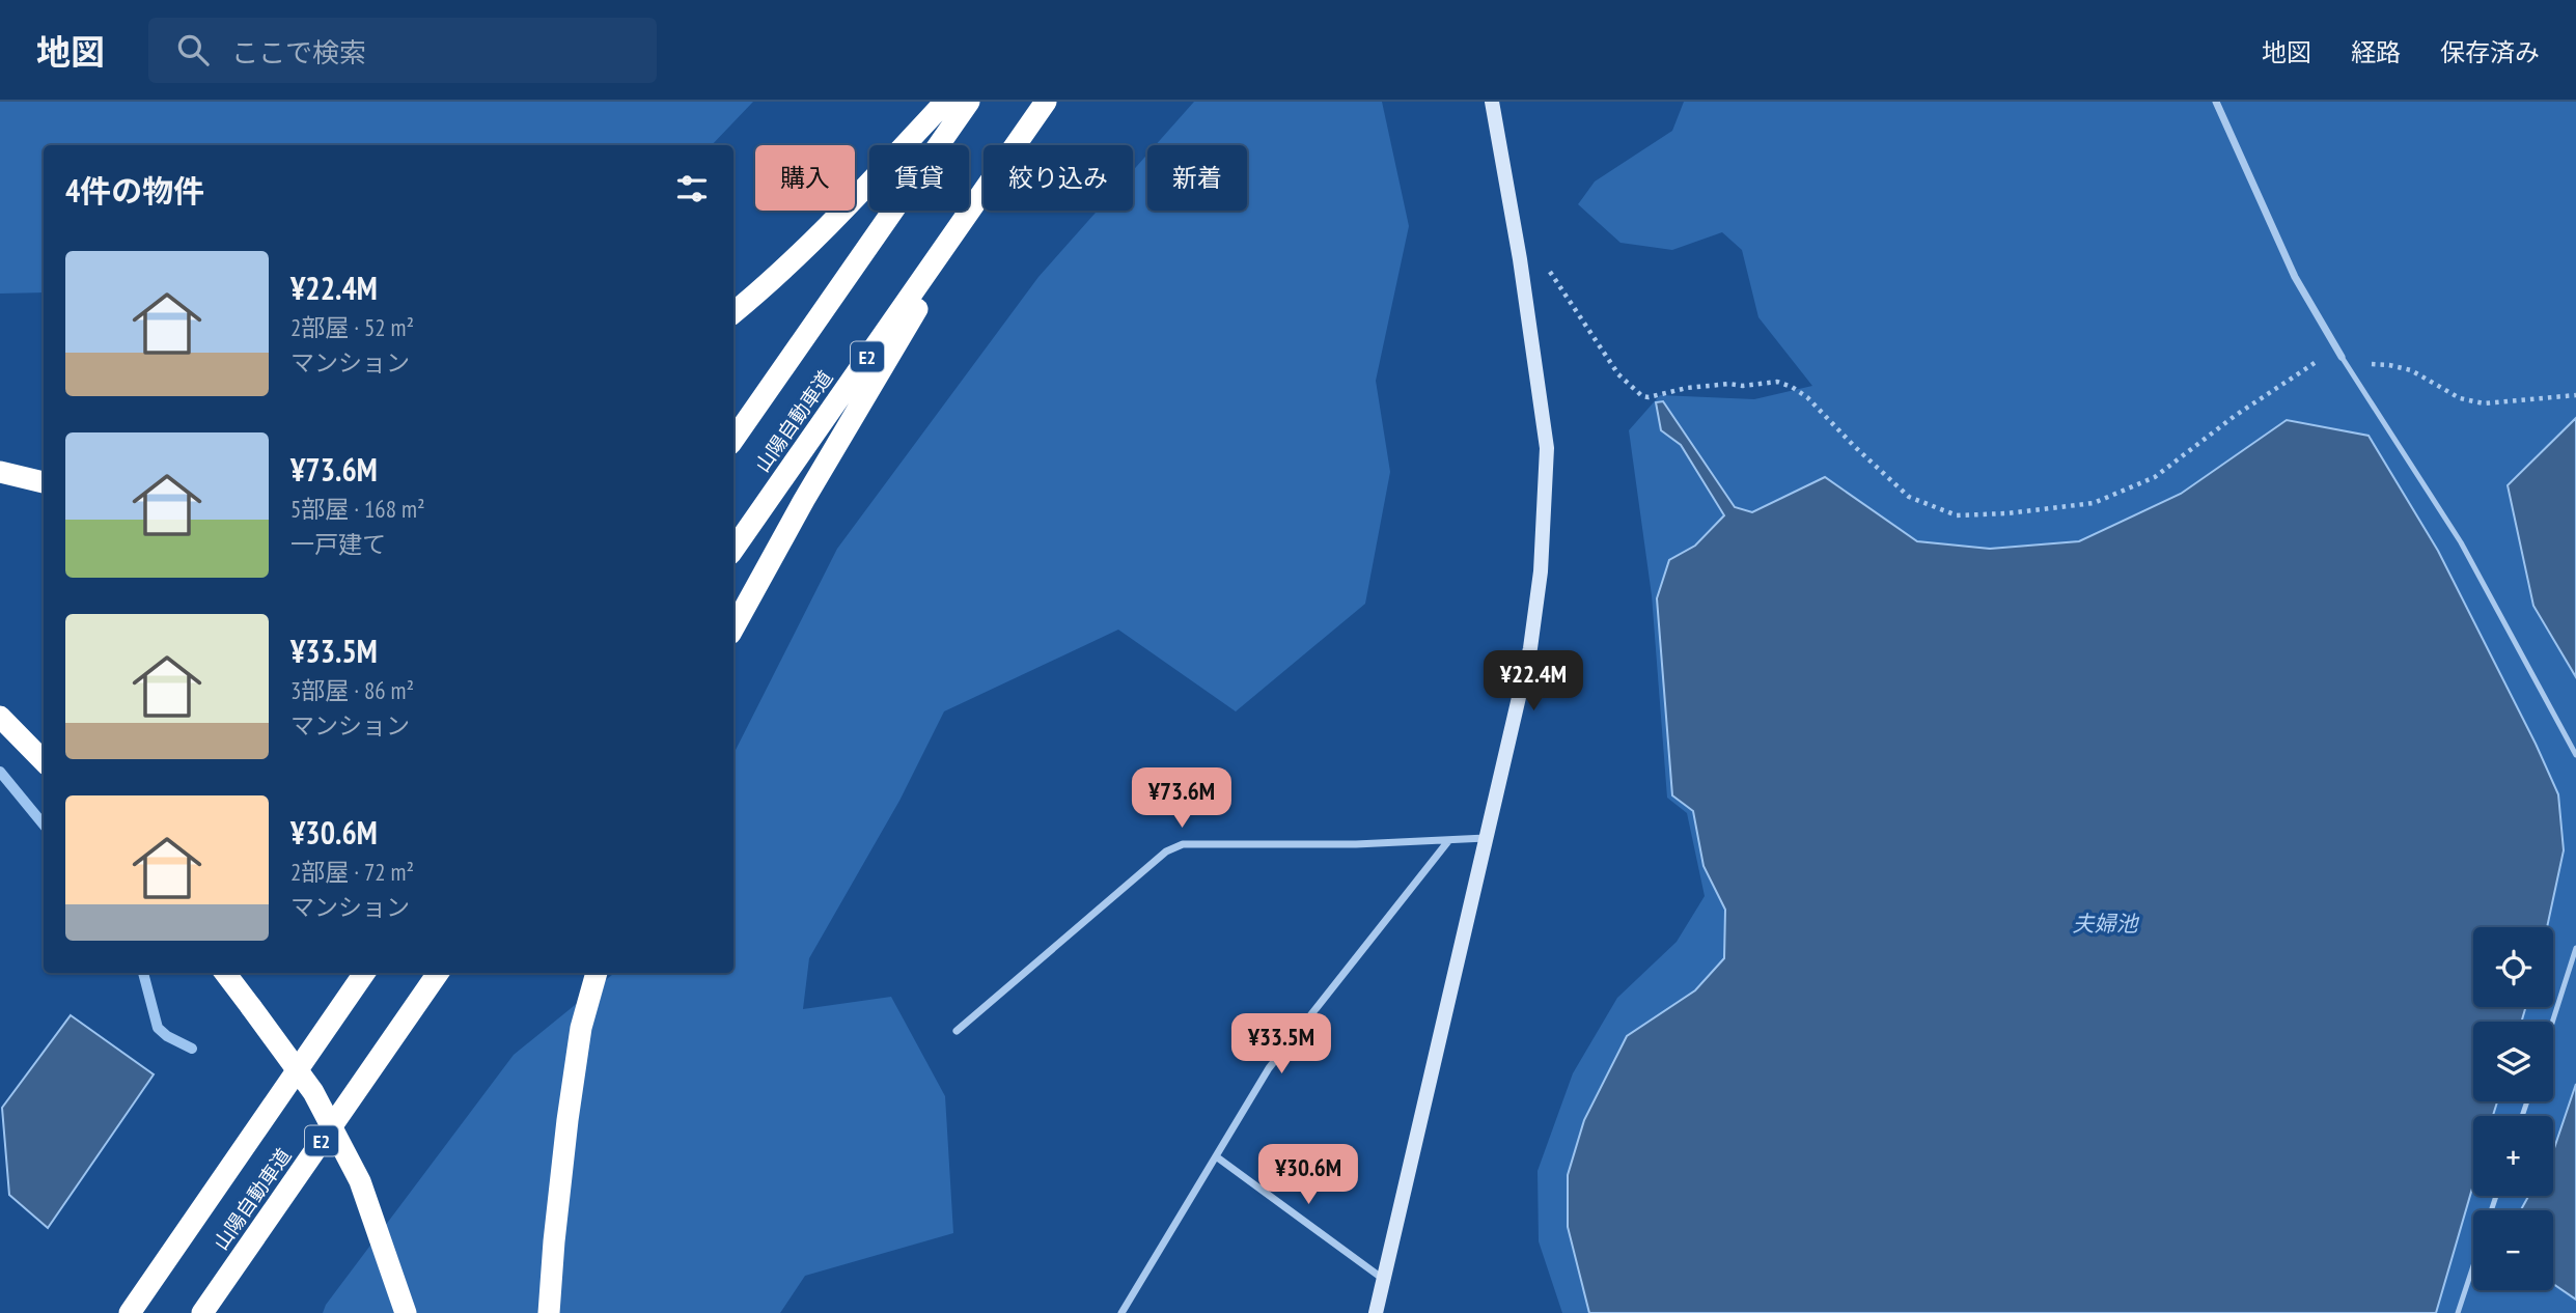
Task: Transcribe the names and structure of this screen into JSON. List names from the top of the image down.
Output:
{
  "streets": {
    "highway": ["E2", "山陽自動車道"]
  },
  "water": ["夫婦池"],
  "page": {
    "header": "地図",
    "search": "ここで検索",
    "nav": ["地図", "経路", "保存済み"],
    "chip": [
      "購入",
      "賃貸",
      "絞り込み",
      "新着"
    ],
    "heading": "4件の物件",
    "list": [
      {
        "name": "¥22.4M",
        "note": "2部屋 · 52 m² · マンション"
      },
      {
        "name": "¥73.6M",
        "note": "5部屋 · 168 m² · 一戸建て"
      },
      {
        "name": "¥33.5M",
        "note": "3部屋 · 86 m² · マンション"
      },
      {
        "name": "¥30.6M",
        "note": "2部屋 · 72 m² · マンション"
      }
    ],
    "price": [
      "¥22.4M",
      "¥73.6M",
      "¥33.5M",
      "¥30.6M"
    ],
    "map_buttons": ["+", "−"]
  }
}
